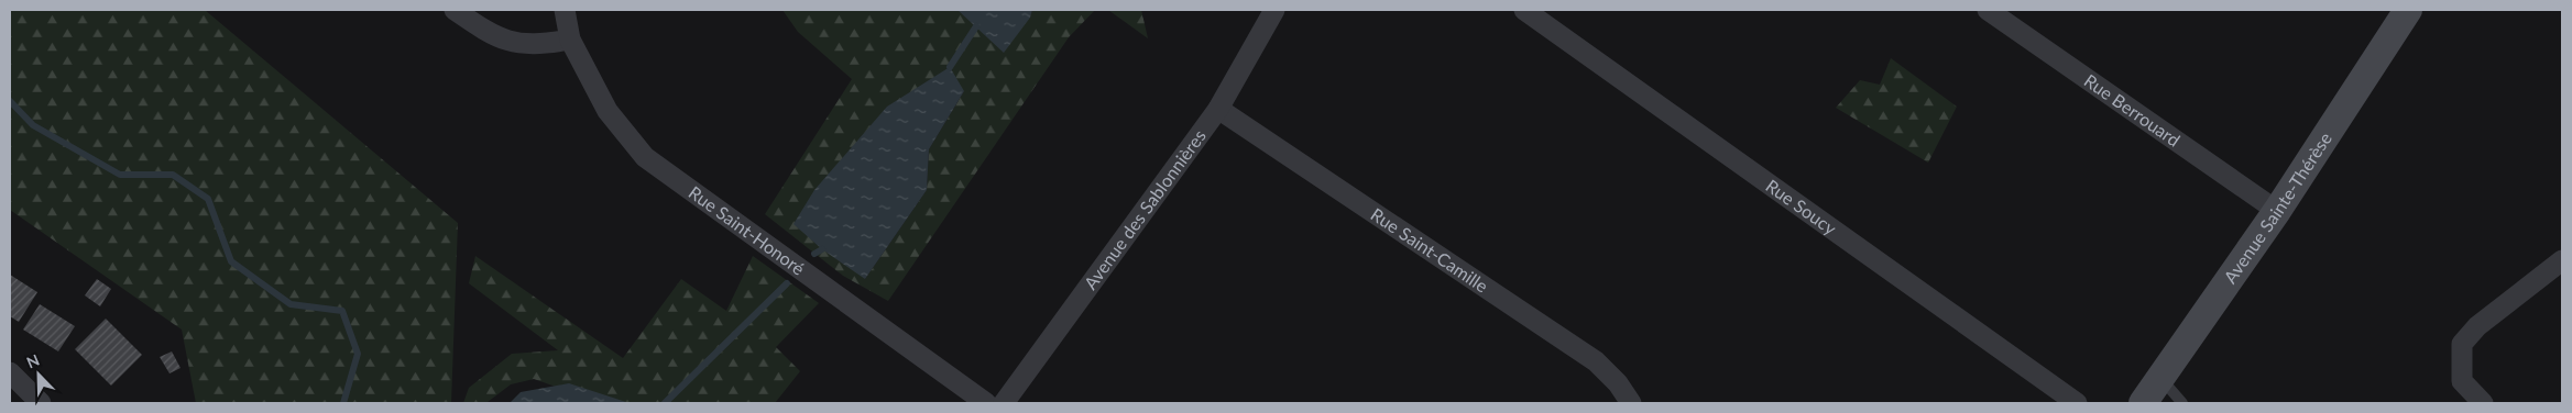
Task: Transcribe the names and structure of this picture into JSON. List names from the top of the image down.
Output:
{
  "streets": {
    "street": [
      "Rue Berrouard",
      "Rue Soucy",
      "Avenue Sainte-Thérèse",
      "Avenue des Sablonnières",
      "Rue Saint-Honoré",
      "Rue Saint-Camille"
    ]
  },
  "crossings": [
    ["Rue Berrouard", "Avenue Sainte-Thérèse"],
    ["Avenue des Sablonnières", "Rue Saint-Camille"]
  ],
  "north": "top left"
}
